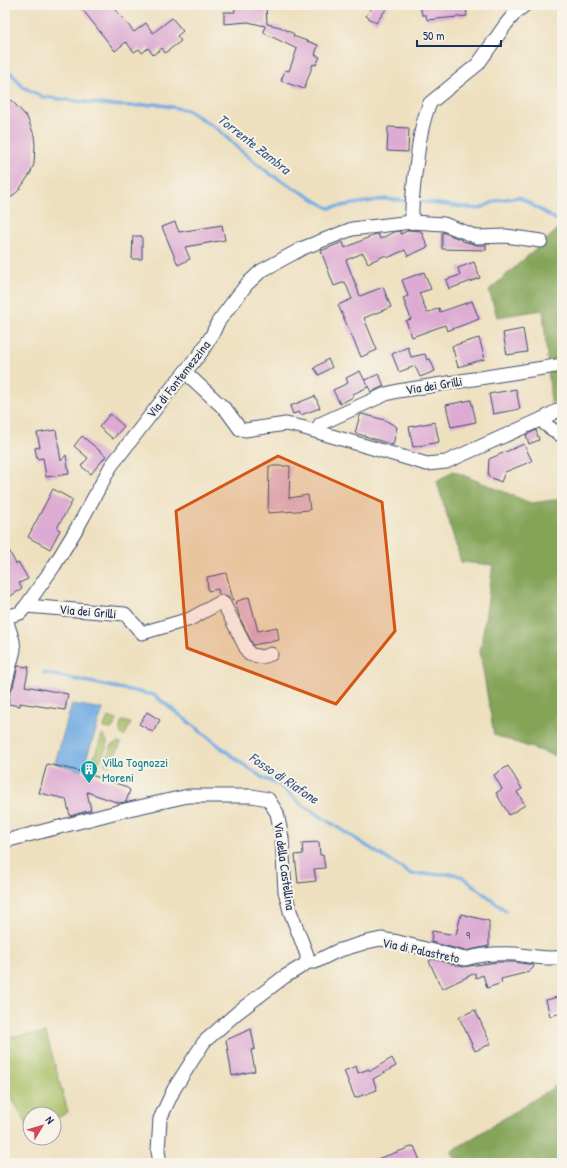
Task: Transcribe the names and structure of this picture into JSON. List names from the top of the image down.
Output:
{
  "streets": {
    "street": [
      "Via di Fontemezzina",
      "Via dei Grilli",
      "Via della Castellina",
      "Via di Palastreto"
    ]
  },
  "crossings": [
    ["Via di Fontemezzina", "Via dei Grilli"],
    ["Via della Castellina", "Via di Palastreto"]
  ],
  "water": ["Torrente Zambra", "Fosso di Riafone"],
  "places": {
    "building": ["Villa Tognozzi Moreni"]
  },
  "house_numbers": ["9"],
  "scale_bar": "50 m",
  "north": "top right"
}
